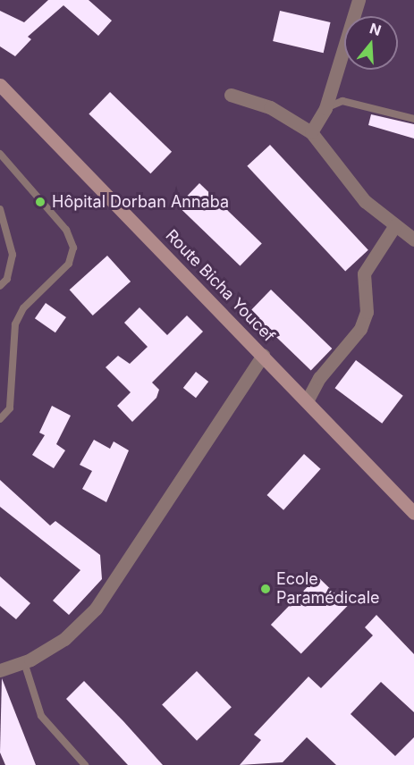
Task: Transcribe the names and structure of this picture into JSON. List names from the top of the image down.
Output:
{
  "streets": {
    "main road": ["Route Bicha Youcef"]
  },
  "places": ["Hôpital Dorban Annaba", "Ecole Paramédicale"],
  "north": "top"
}
